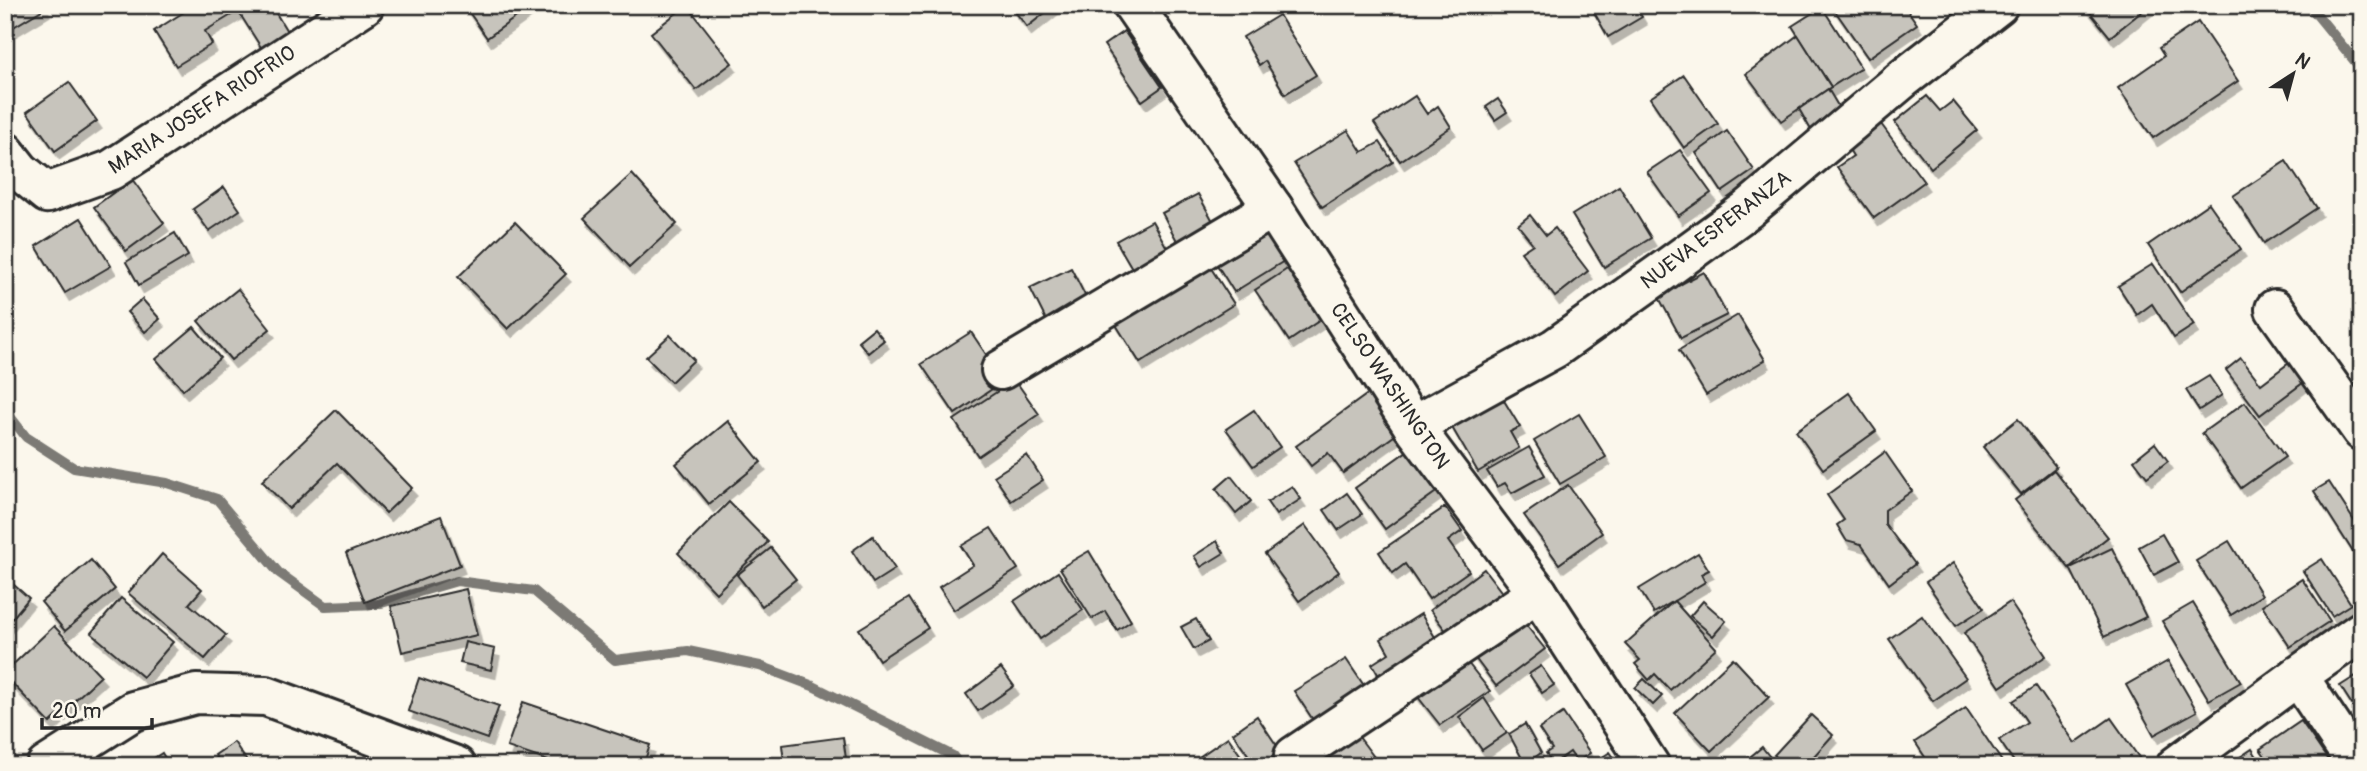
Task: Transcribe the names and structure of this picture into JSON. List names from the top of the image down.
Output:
{
  "streets": {
    "street": ["MARIA JOSEFA RIOFRIO", "NUEVA ESPERANZA", "CELSO WASHINGTON"]
  },
  "crossings": [
    ["NUEVA ESPERANZA", "CELSO WASHINGTON"]
  ],
  "scale_bar": "20 m",
  "north": "top right"
}
